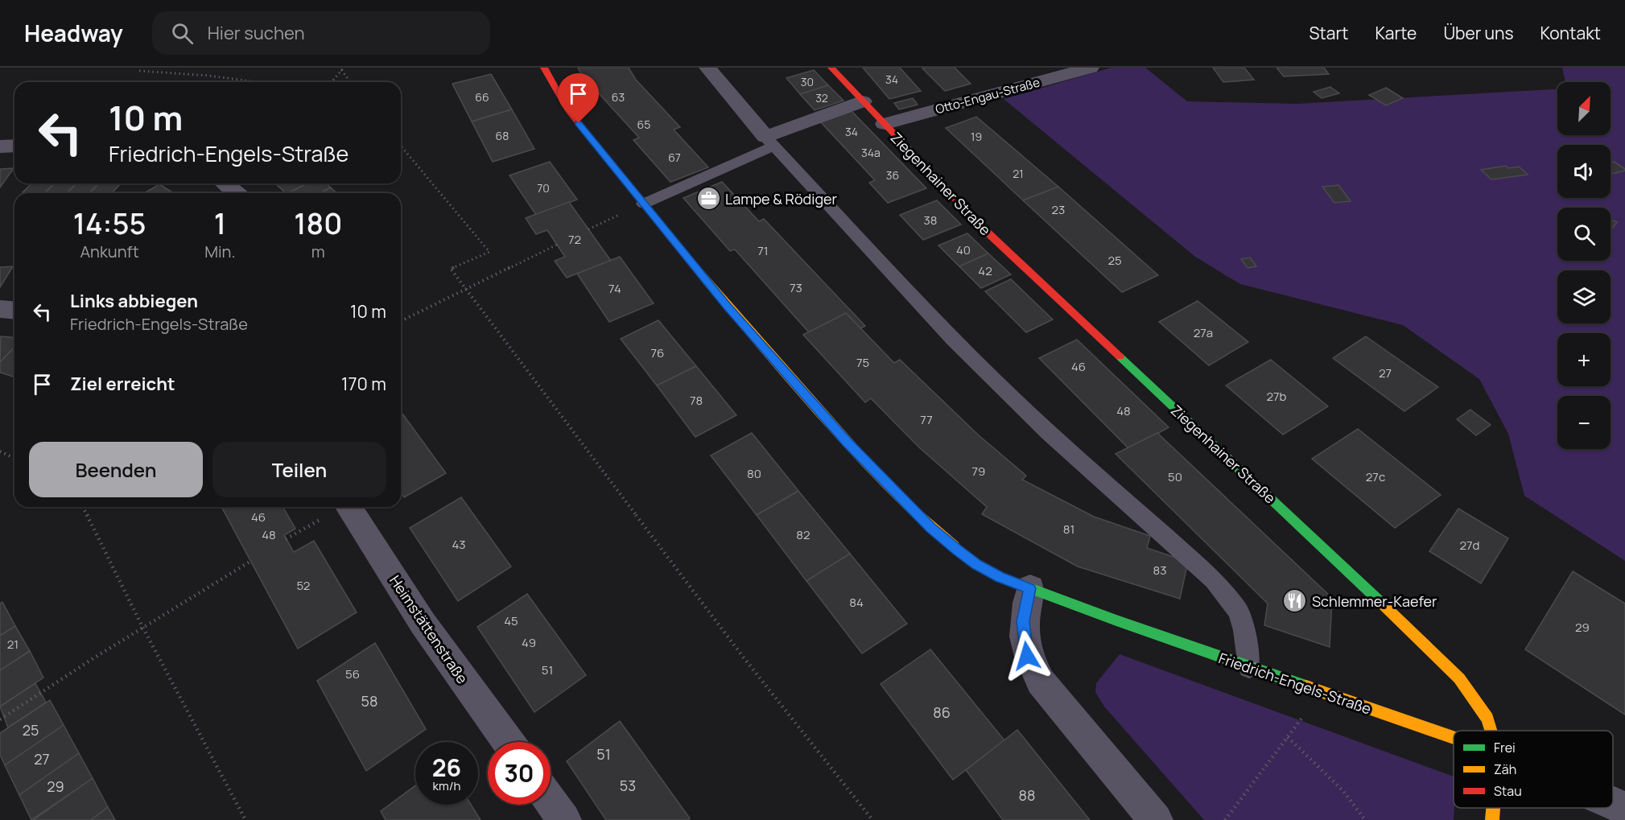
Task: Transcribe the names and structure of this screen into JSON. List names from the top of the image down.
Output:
{
  "streets": {
    "street": [
      "Otto-Engau-Straße",
      "Ziegenhainer Straße",
      "Heimstättenstraße",
      "Friedrich-Engels-Straße"
    ]
  },
  "crossings": [
    ["Otto-Engau-Straße", "Ziegenhainer Straße"]
  ],
  "places": {
    "office": ["Lampe & Rödiger"],
    "restaurant": ["Schlemmer-Kaefer"]
  },
  "house_numbers": [
    "34",
    "30",
    "66",
    "63",
    "32",
    "65",
    "34",
    "68",
    "19",
    "34a",
    "67",
    "21",
    "36",
    "70",
    "23",
    "38",
    "72",
    "40",
    "71",
    "25",
    "42",
    "73",
    "74",
    "27a",
    "76",
    "75",
    "46",
    "27",
    "27b",
    "78",
    "48",
    "77",
    "79",
    "80",
    "50",
    "27c",
    "46",
    "81",
    "48",
    "82",
    "43",
    "27d",
    "83",
    "52",
    "84",
    "45",
    "29",
    "49",
    "21",
    "51",
    "56",
    "58",
    "86",
    "25",
    "51",
    "27",
    "53",
    "29",
    "88"
  ],
  "legend": ["Frei", "Zäh", "Stau"],
  "north": "top right",
  "page": {
    "header": "Headway",
    "search": "Hier suchen",
    "nav": [
      "Start",
      "Karte",
      "Über uns",
      "Kontakt"
    ],
    "map_buttons": ["+", "−"],
    "turn": ["10 m", "Friedrich-Engels-Straße"],
    "eta": [
      "14:55",
      "Ankunft",
      "1",
      "Min.",
      "180",
      "m"
    ],
    "list": [
      {
        "name": "Links abbiegen",
        "note": "Friedrich-Engels-Straße",
        "value": "10 m"
      },
      {
        "name": "Ziel erreicht",
        "value": "170 m"
      }
    ],
    "buttons": ["Beenden", "Teilen"],
    "speed": "26 km/h",
    "limit": "30"
  }
}
